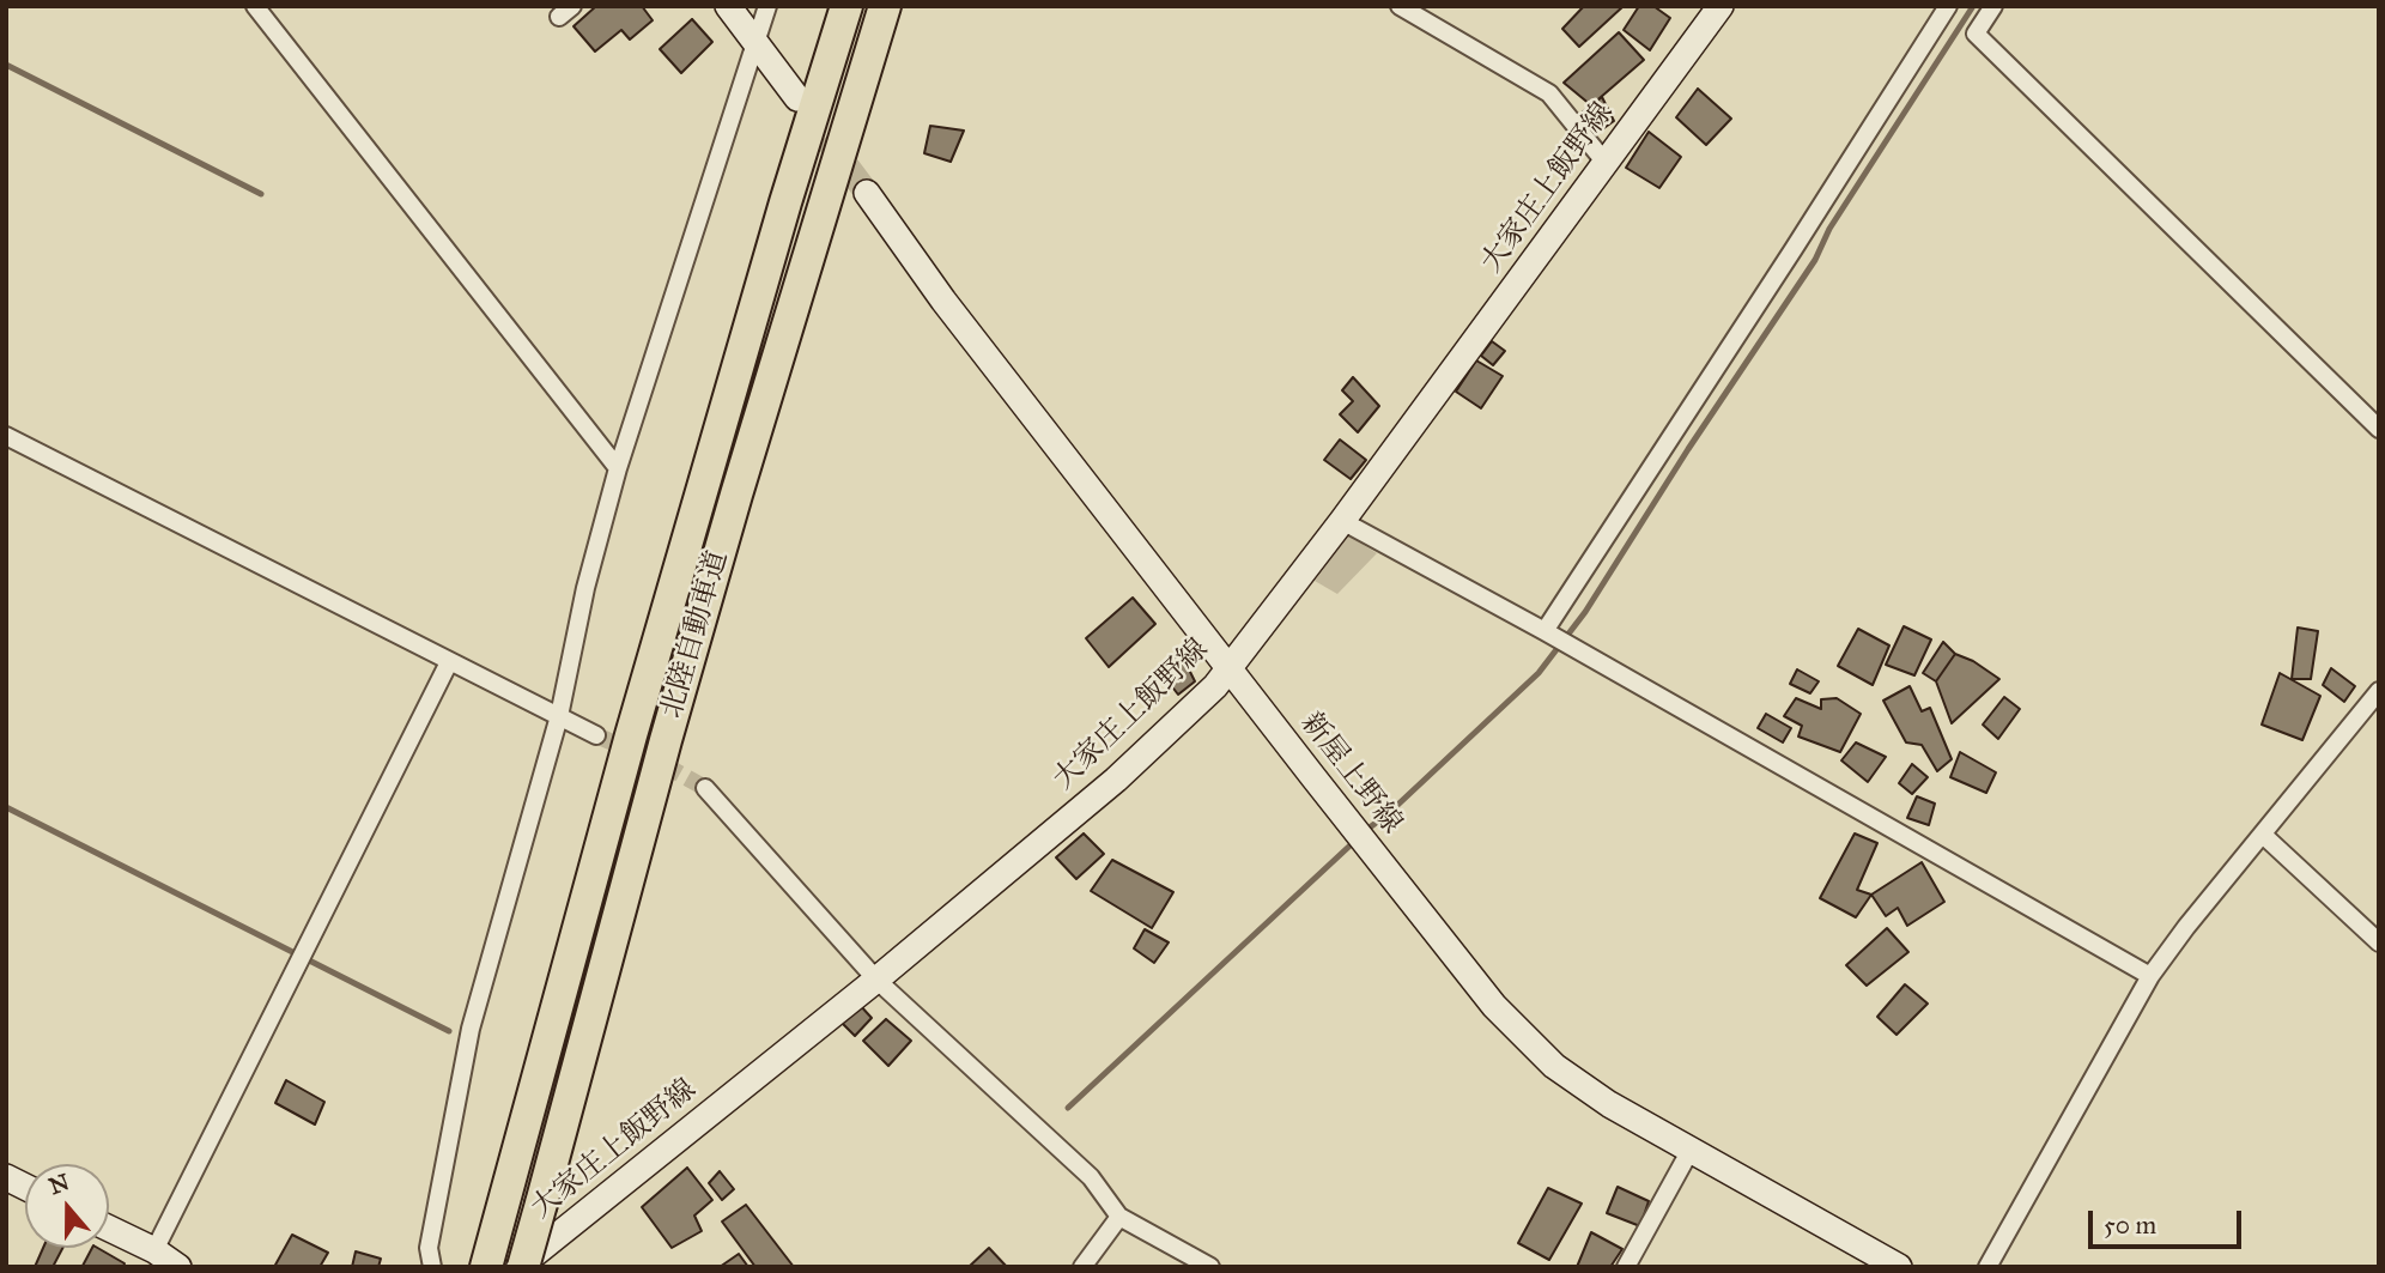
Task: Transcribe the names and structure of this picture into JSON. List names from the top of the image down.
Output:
{
  "streets": {
    "highway": ["北陸自動車道"],
    "main road": ["大家庄上飯野線", "新屋上野線"]
  },
  "crossings": [
    ["大家庄上飯野線", "北陸自動車道"],
    ["大家庄上飯野線", "新屋上野線"]
  ],
  "scale_bar": "50 m",
  "north": "top"
}
